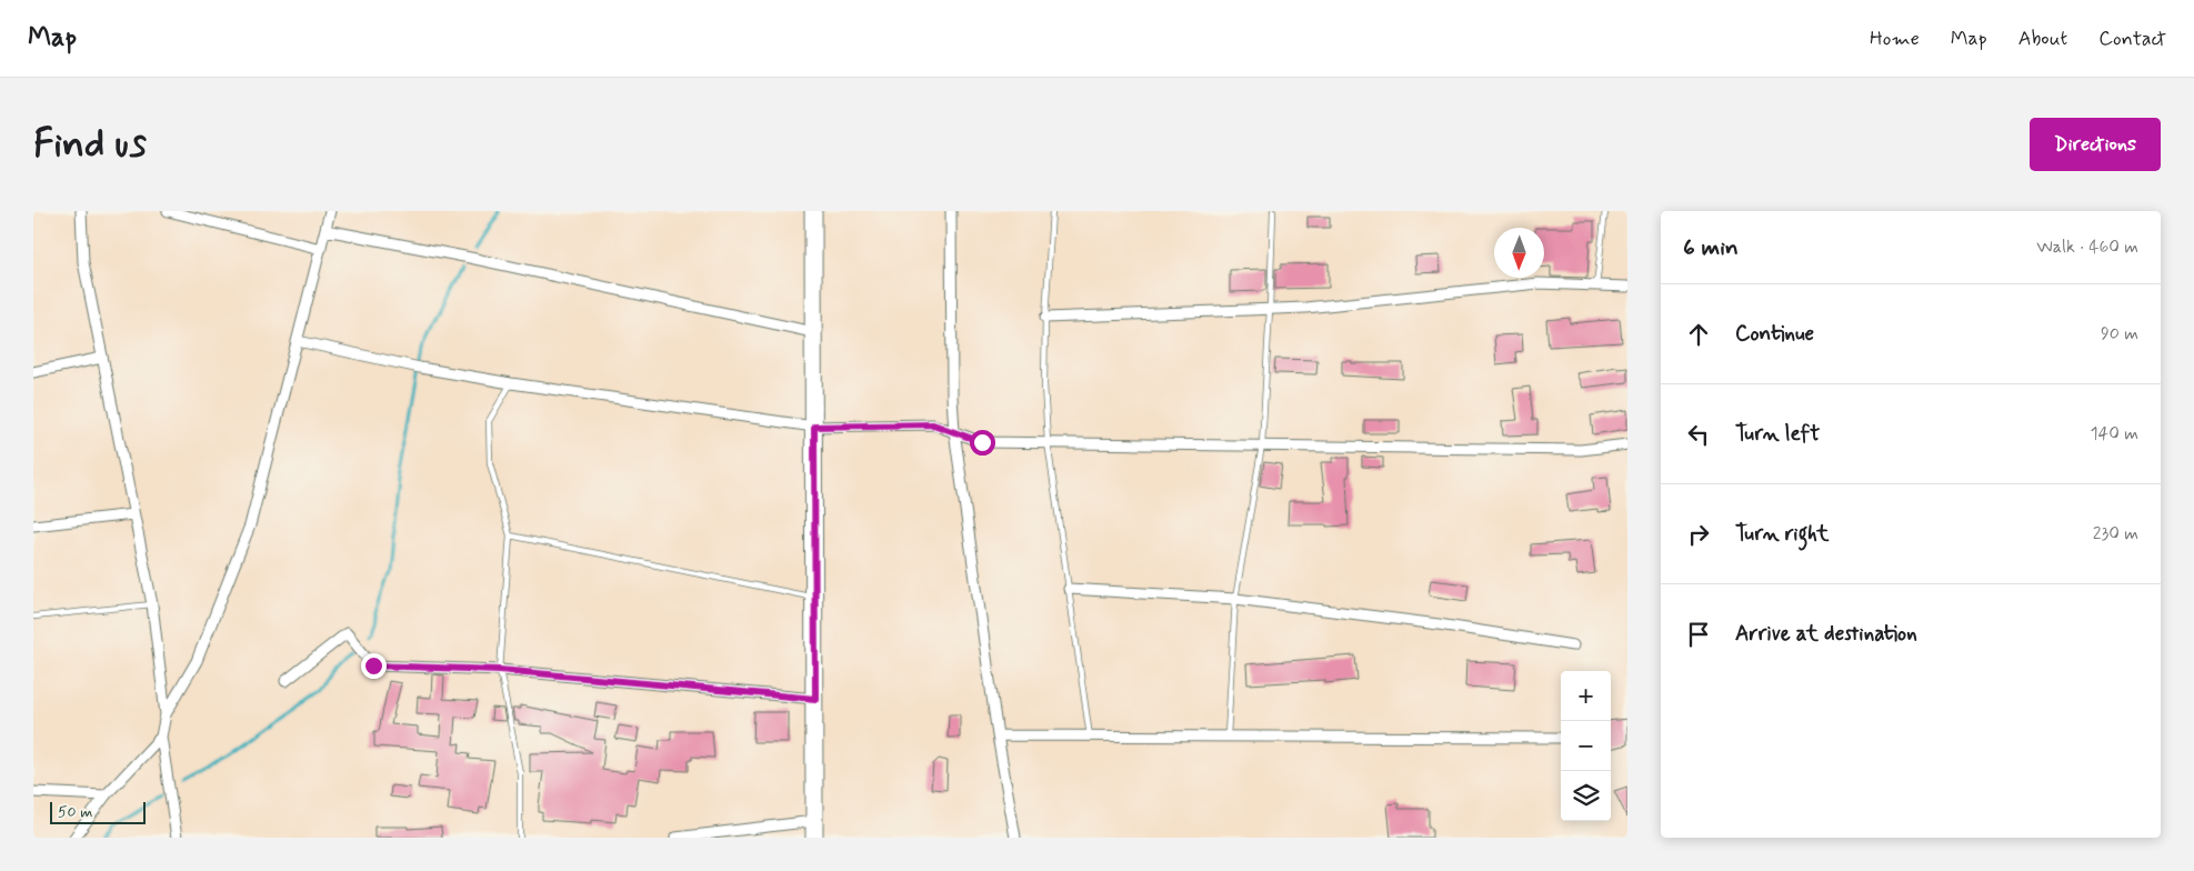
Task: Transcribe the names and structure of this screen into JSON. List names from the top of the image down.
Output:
{
  "scale_bar": "50 m",
  "north": "bottom",
  "page": {
    "header": "Map",
    "nav": [
      "Home",
      "Map",
      "About",
      "Contact"
    ],
    "buttons": "Directions",
    "title": "Find us",
    "heading": ["6 min", "Walk · 460 m"],
    "list": [
      ["Continue", "90 m"],
      ["Turn left", "140 m"],
      ["Turn right", "230 m"],
      "Arrive at destination"
    ],
    "map_buttons": ["+", "−"],
    "scale": "50 m"
  }
}
